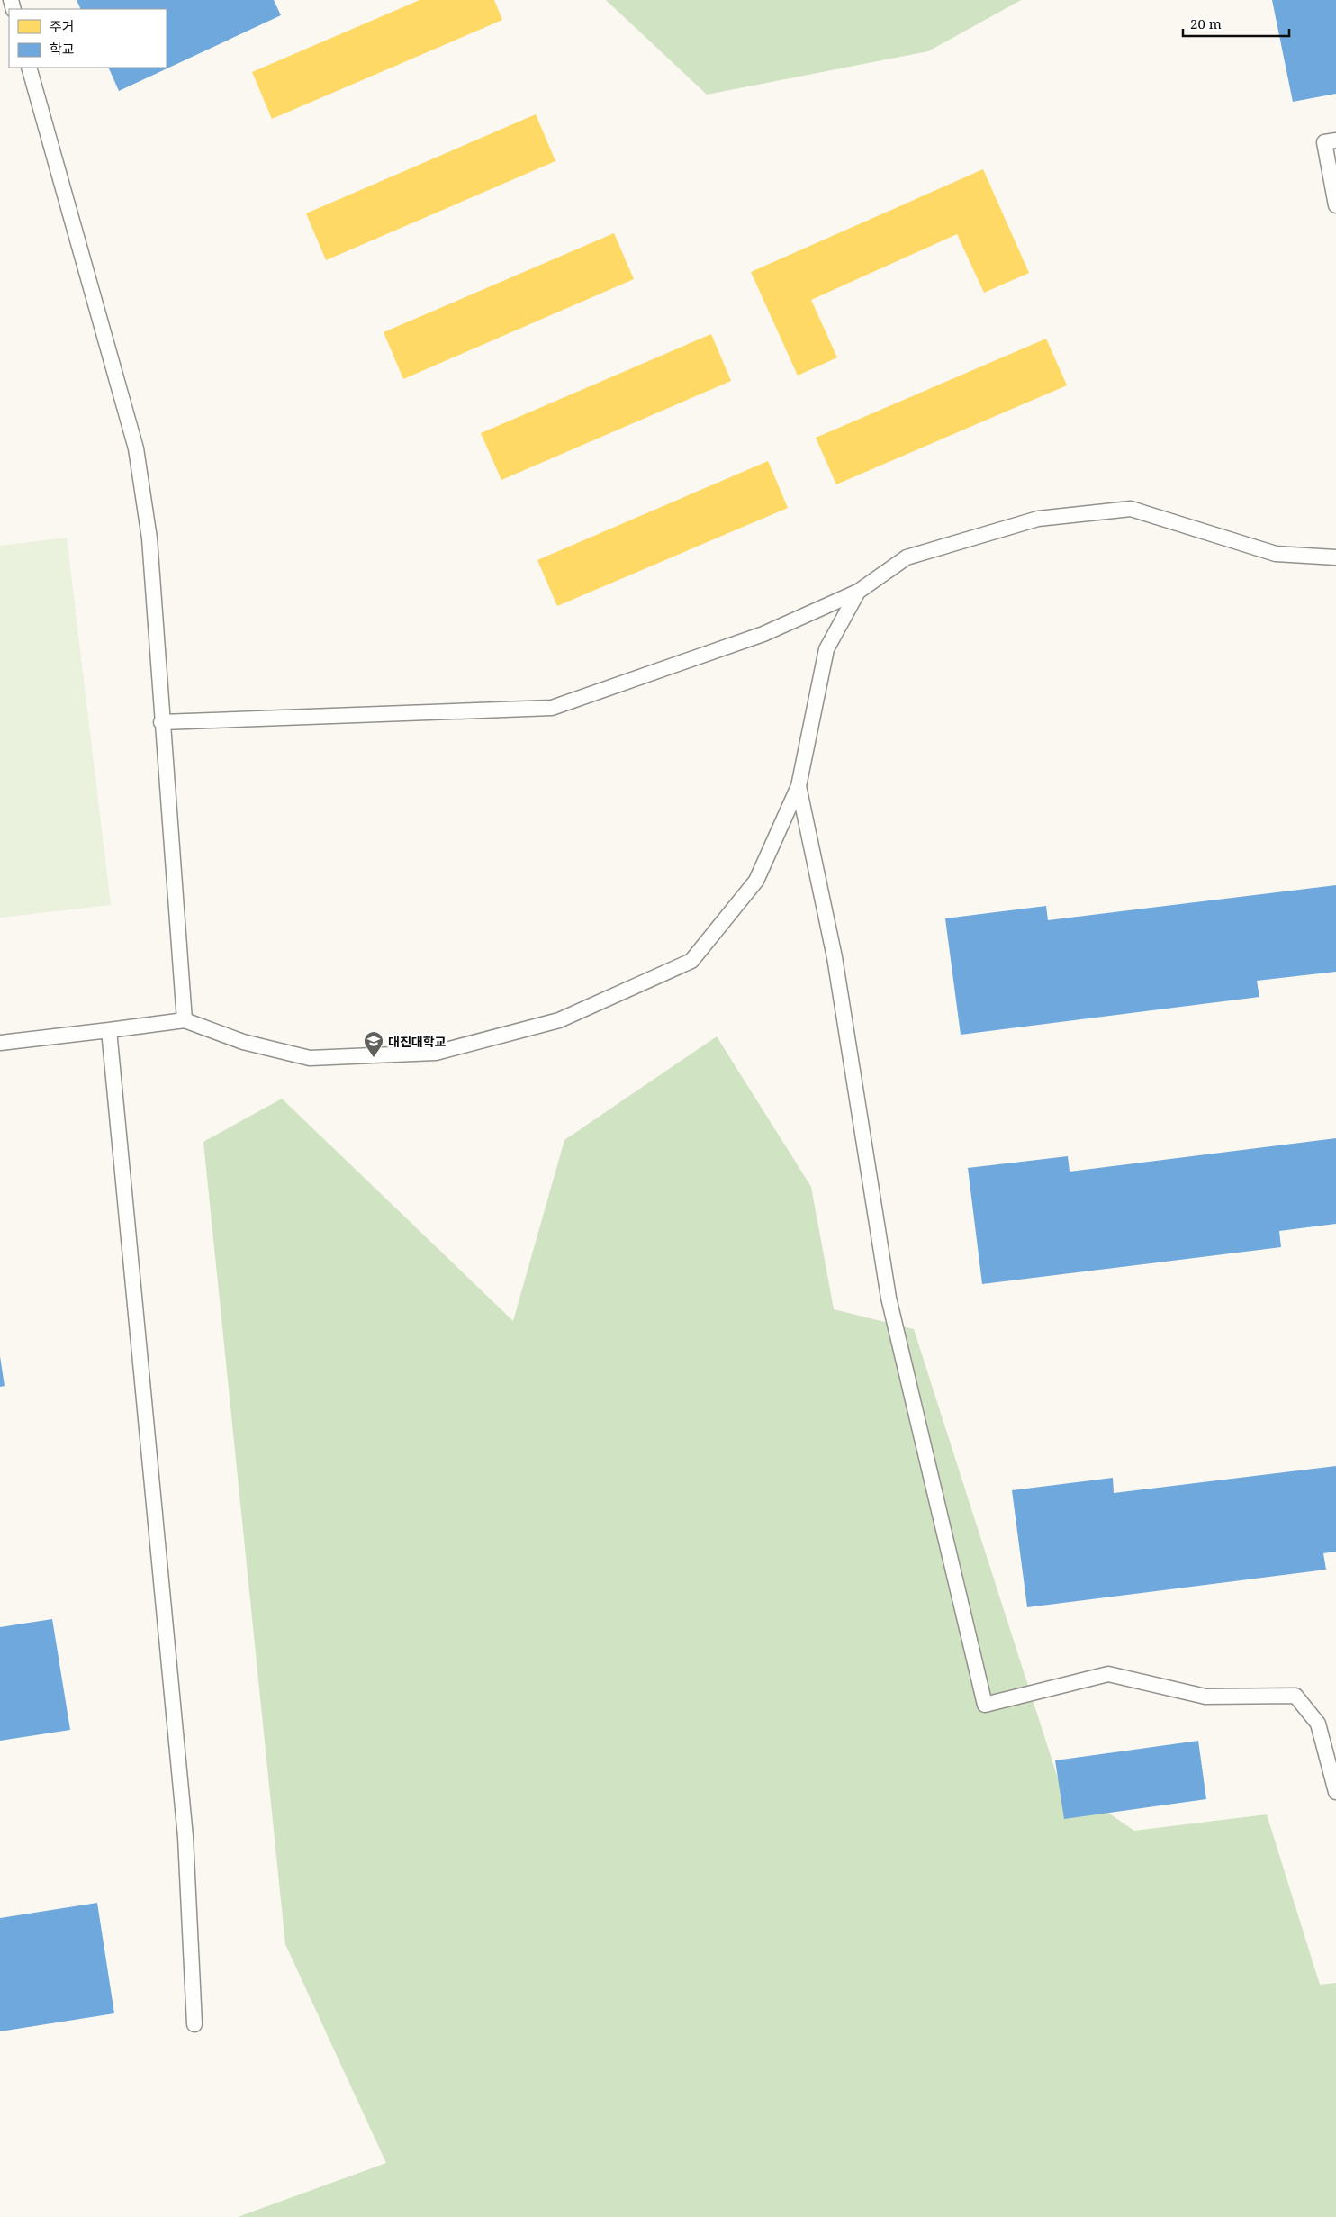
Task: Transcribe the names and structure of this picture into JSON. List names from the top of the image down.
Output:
{
  "places": {
    "school or university": ["대진대학교"]
  },
  "legend": ["주거", "학교"],
  "scale_bar": "20 m"
}
